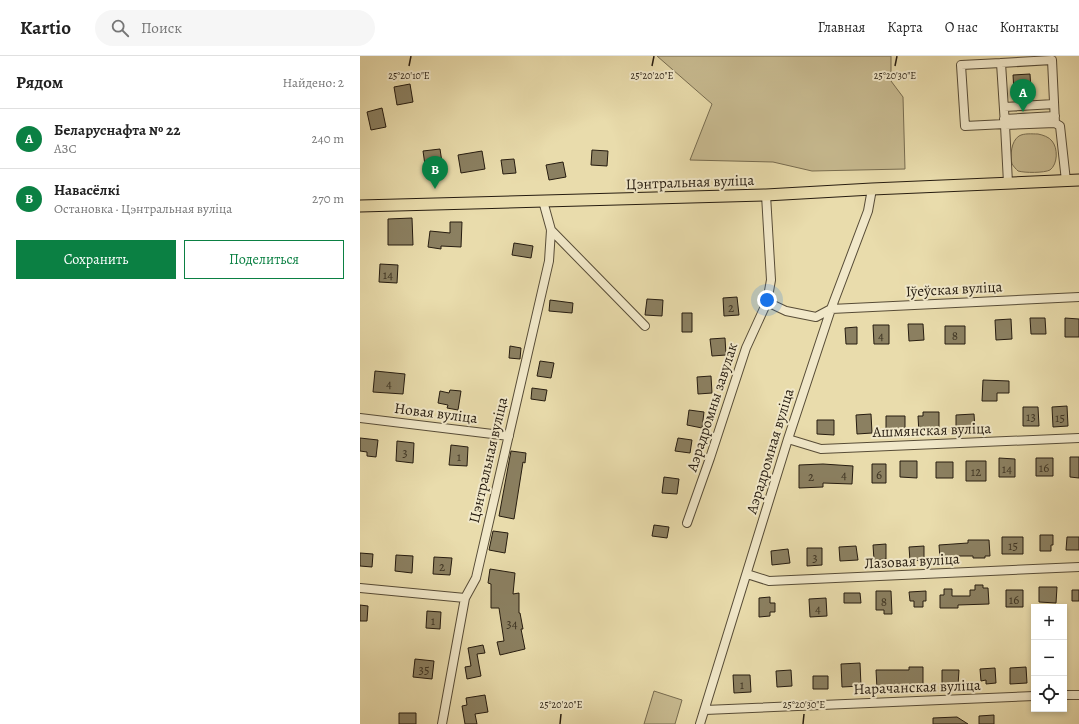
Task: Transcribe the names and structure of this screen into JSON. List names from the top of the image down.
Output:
{
  "streets": {
    "main road": ["Цэнтральная вуліца"],
    "street": [
      "Іўеўская вуліца",
      "Аэрадромны завулак",
      "Новая вуліца",
      "Ашмянская вуліца",
      "Аэрадромная вуліца",
      "Лазовая вуліца",
      "Нарачанская вуліца"
    ]
  },
  "crossings": [
    ["Цэнтральная вуліца", "Аэрадромны завулак"],
    ["Цэнтральная вуліца", "Новая вуліца"],
    ["Цэнтральная вуліца", "Аэрадромная вуліца"],
    ["Іўеўская вуліца", "Аэрадромны завулак"],
    ["Іўеўская вуліца", "Аэрадромная вуліца"],
    ["Ашмянская вуліца", "Аэрадромная вуліца"],
    ["Аэрадромная вуліца", "Лазовая вуліца"],
    ["Аэрадромная вуліца", "Нарачанская вуліца"]
  ],
  "house_numbers": [
    "14",
    "2",
    "4",
    "8",
    "4",
    "13",
    "15",
    "3",
    "1",
    "16",
    "14",
    "12",
    "4",
    "6",
    "2",
    "15",
    "3",
    "2",
    "16",
    "8",
    "4",
    "1",
    "34",
    "35",
    "1"
  ],
  "page": {
    "header": "Kartio",
    "search": "Поиск",
    "nav": [
      "Главная",
      "Карта",
      "О нас",
      "Контакты"
    ],
    "heading": ["Рядом", "Найдено: 2"],
    "pins": ["A", "B"],
    "list": [
      {
        "mark": "A",
        "name": "Беларуснафта № 22",
        "note": "АЗС",
        "value": "240 m"
      },
      {
        "mark": "B",
        "name": "Навасёлкі",
        "note": "Остановка · Цэнтральная вуліца",
        "value": "270 m"
      }
    ],
    "buttons": ["Сохранить", "Поделиться"],
    "map_buttons": ["+", "−"]
  },
  "coordinates": ["25°20'10\"E", "25°20'20\"E", "25°20'30\"E"]
}
